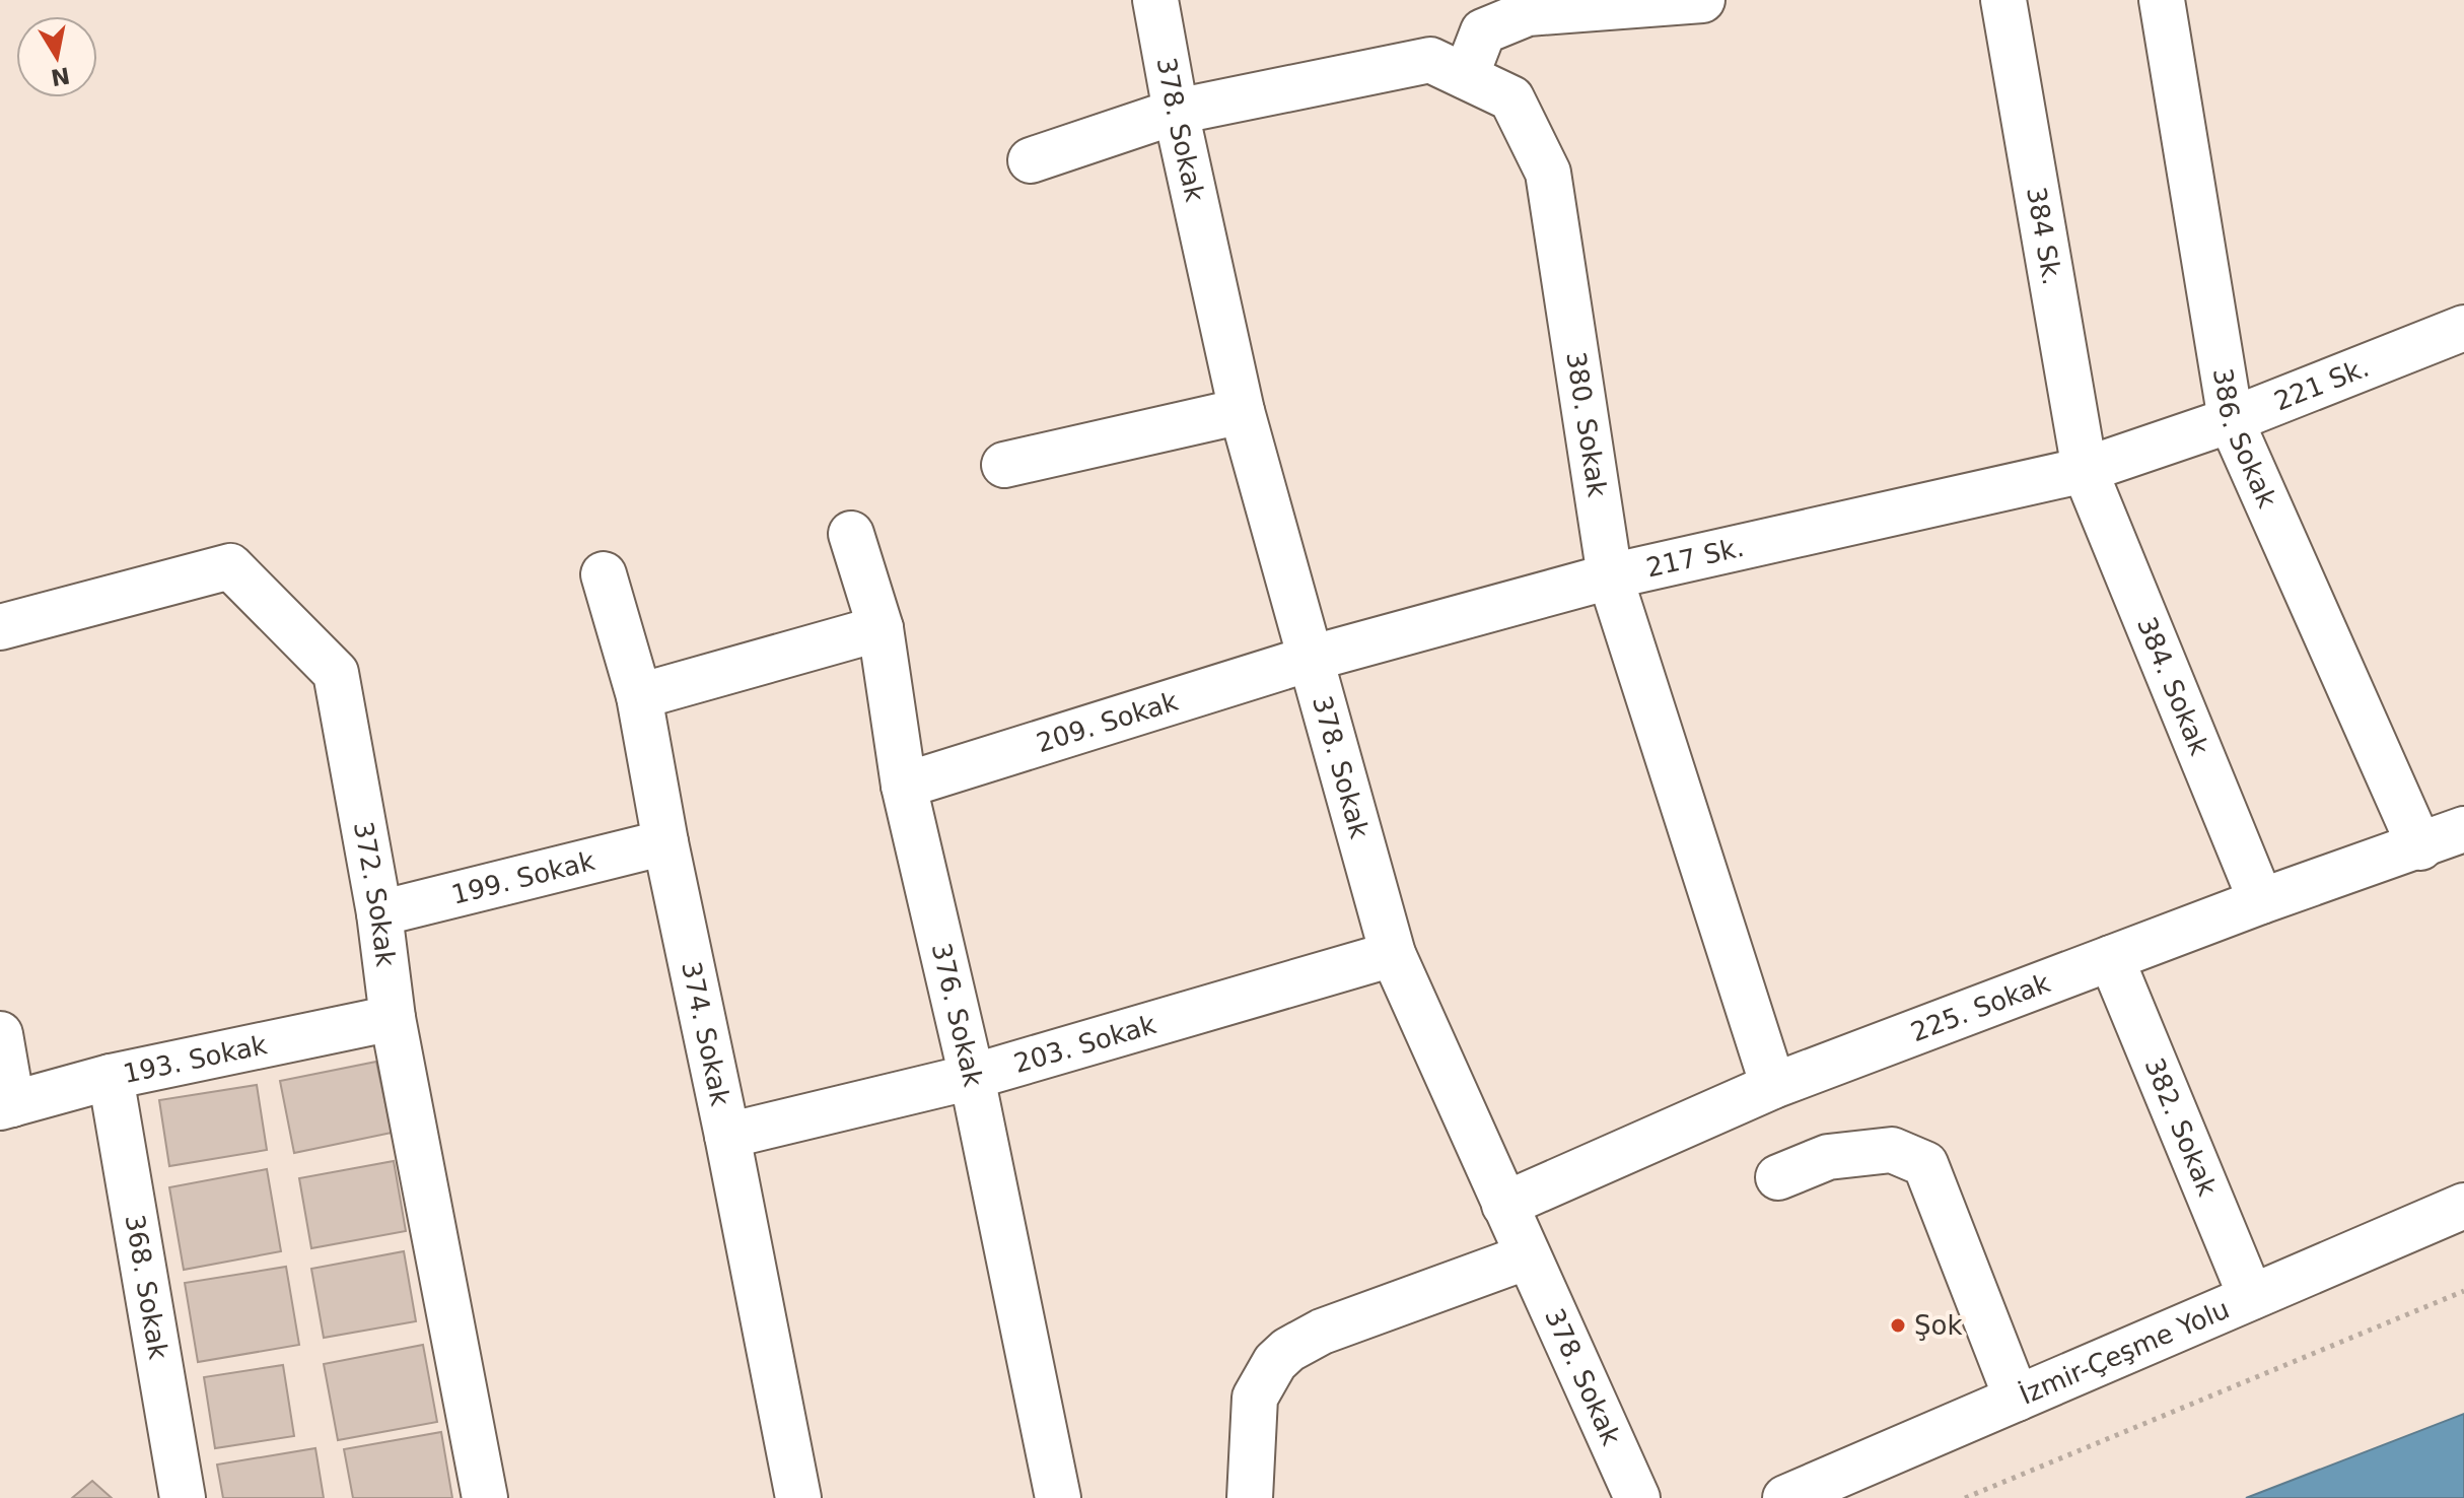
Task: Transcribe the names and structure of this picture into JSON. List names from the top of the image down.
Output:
{
  "streets": {
    "main road": [
      "378. Sokak",
      "384 Sk.",
      "221 Sk.",
      "380. Sokak",
      "386. Sokak",
      "217 Sk.",
      "384. Sokak",
      "209. Sokak",
      "199. Sokak",
      "372. Sokak",
      "225. Sokak",
      "376. Sokak",
      "374. Sokak",
      "203. Sokak",
      "193. Sokak",
      "382. Sokak",
      "368. Sokak",
      "İzmir-Çeşme Yolu"
    ]
  },
  "crossings": [
    ["378. Sokak", "380. Sokak"],
    ["378. Sokak", "217 Sk."],
    ["378. Sokak", "209. Sokak"],
    ["378. Sokak", "225. Sokak"],
    ["378. Sokak", "203. Sokak"],
    ["384 Sk.", "221 Sk."],
    ["384 Sk.", "217 Sk."],
    ["384 Sk.", "384. Sokak"],
    ["221 Sk.", "386. Sokak"],
    ["221 Sk.", "217 Sk."],
    ["221 Sk.", "384. Sokak"],
    ["380. Sokak", "217 Sk."],
    ["380. Sokak", "225. Sokak"],
    ["386. Sokak", "225. Sokak"],
    ["217 Sk.", "384. Sokak"],
    ["217 Sk.", "209. Sokak"],
    ["384. Sokak", "225. Sokak"],
    ["209. Sokak", "376. Sokak"],
    ["199. Sokak", "372. Sokak"],
    ["199. Sokak", "374. Sokak"],
    ["372. Sokak", "193. Sokak"],
    ["225. Sokak", "382. Sokak"],
    ["376. Sokak", "203. Sokak"],
    ["374. Sokak", "203. Sokak"],
    ["193. Sokak", "368. Sokak"],
    ["382. Sokak", "İzmir-Çeşme Yolu"]
  ],
  "places": ["Şok"],
  "north": "bottom"
}
